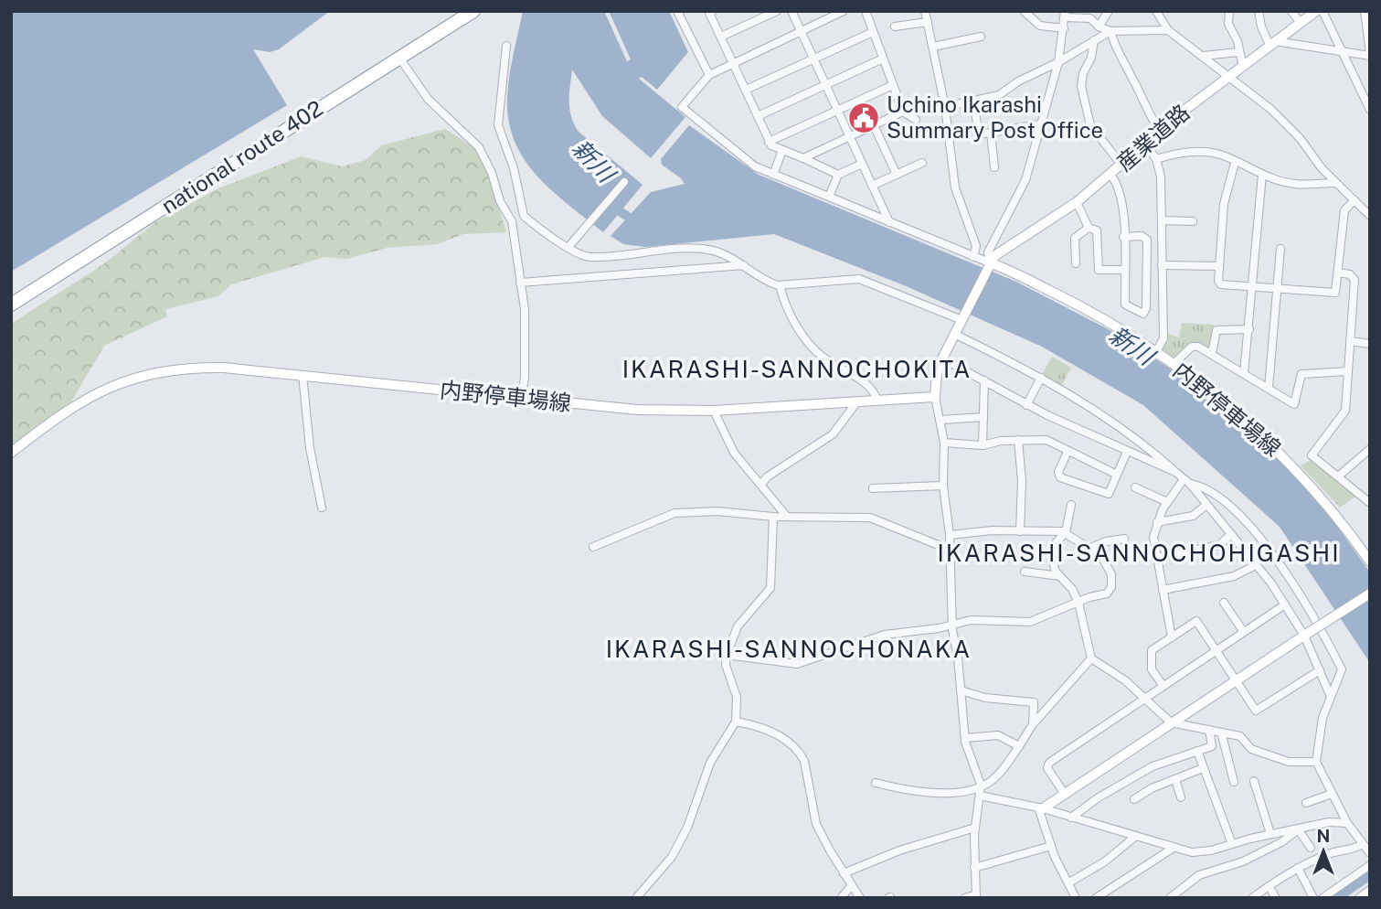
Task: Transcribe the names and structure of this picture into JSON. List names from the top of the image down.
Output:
{
  "streets": {
    "highway": ["national route 402"],
    "main road": ["産業道路", "内野停車場線"]
  },
  "crossings": [
    ["産業道路", "内野停車場線"]
  ],
  "districts": ["IKARASHI-SANNOCHOKITA", "IKARASHI-SANNOCHOHIGASHI", "IKARASHI-SANNOCHONAKA"],
  "water": ["新川"],
  "places": {
    "public building": ["Uchino Ikarashi Summary Post Office"]
  },
  "north": "top"
}
